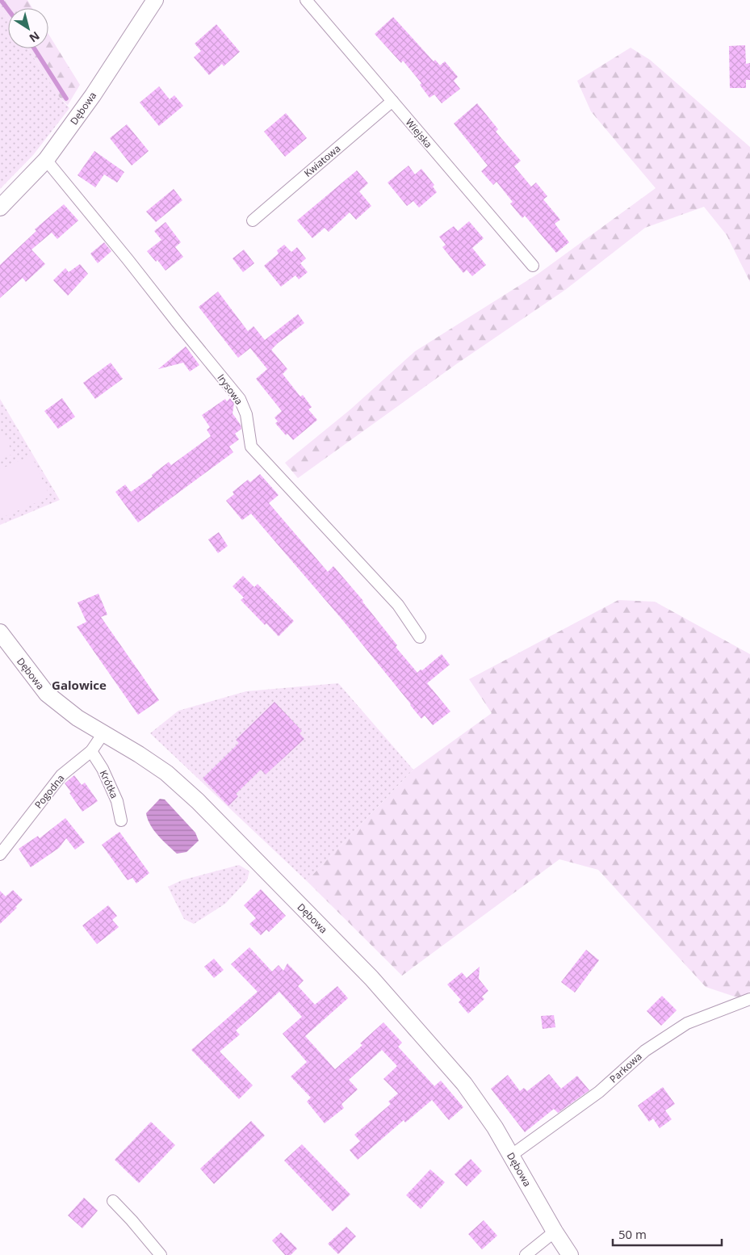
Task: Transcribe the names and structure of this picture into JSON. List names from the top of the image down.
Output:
{
  "streets": {
    "street": [
      "Dębowa",
      "Wiejska",
      "Kwiatowa",
      "Irysowa",
      "Krótka",
      "Pogodna",
      "Parkowa"
    ]
  },
  "crossings": [
    ["Dębowa", "Irysowa"],
    ["Dębowa", "Pogodna"],
    ["Dębowa", "Parkowa"],
    ["Wiejska", "Kwiatowa"],
    ["Krótka", "Pogodna"]
  ],
  "districts": ["Galowice"],
  "scale_bar": "50 m",
  "north": "bottom right"
}
